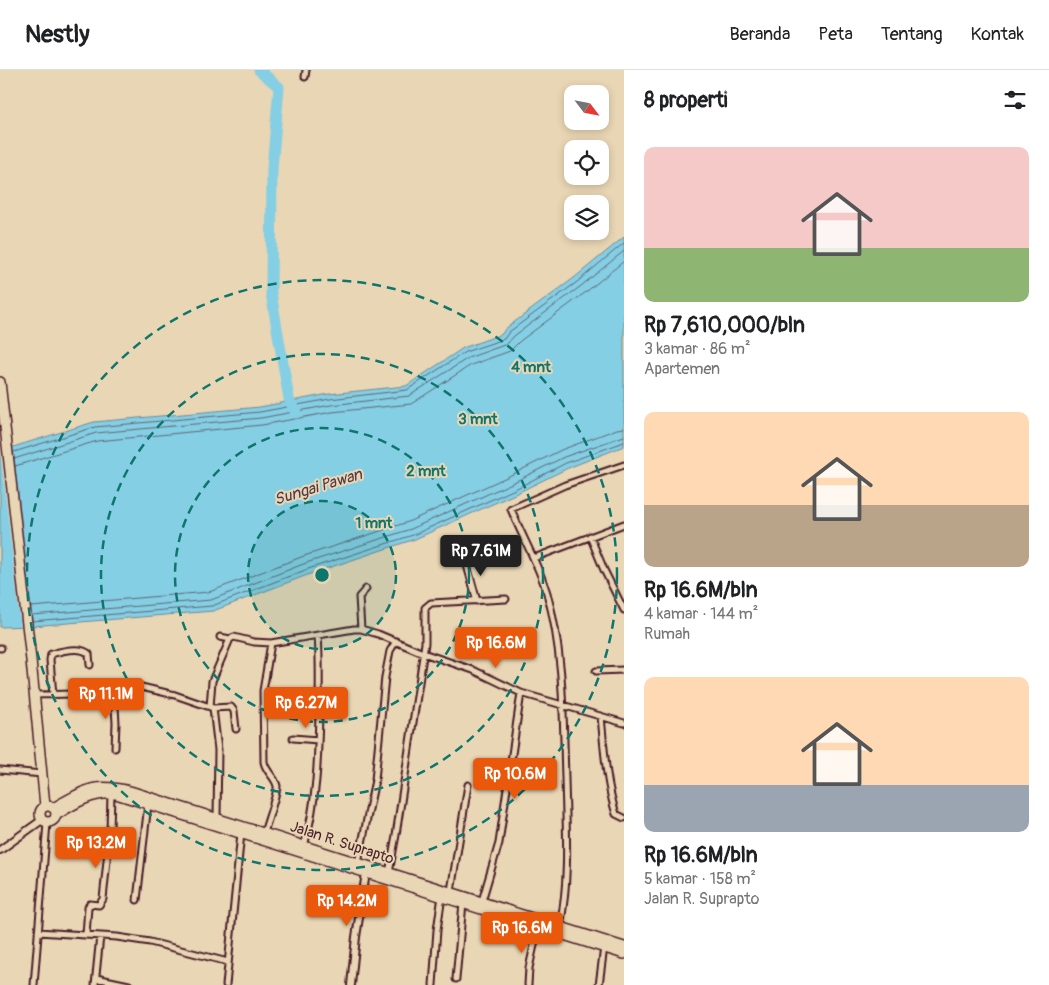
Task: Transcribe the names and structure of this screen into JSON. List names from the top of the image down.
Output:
{
  "streets": {
    "main road": ["Jalan R. Suprapto"]
  },
  "water": ["Sungai Pawan"],
  "north": "bottom right",
  "page": {
    "header": "Nestly",
    "nav": [
      "Beranda",
      "Peta",
      "Tentang",
      "Kontak"
    ],
    "heading": "8 properti",
    "list": [
      {
        "name": "Rp 7,610,000/bln",
        "note": "3 kamar · 86 m² · Apartemen"
      },
      {
        "name": "Rp 16.6M/bln",
        "note": "4 kamar · 144 m² · Rumah"
      },
      {
        "name": "Rp 16.6M/bln",
        "note": "5 kamar · 158 m² · Jalan R. Suprapto"
      }
    ],
    "price": [
      "Rp 7.61M",
      "Rp 16.6M",
      "Rp 11.1M",
      "Rp 6.27M",
      "Rp 10.6M",
      "Rp 13.2M",
      "Rp 14.2M",
      "Rp 16.6M"
    ]
  },
  "rings": [
    "4 mnt",
    "3 mnt",
    "2 mnt",
    "1 mnt"
  ]
}
